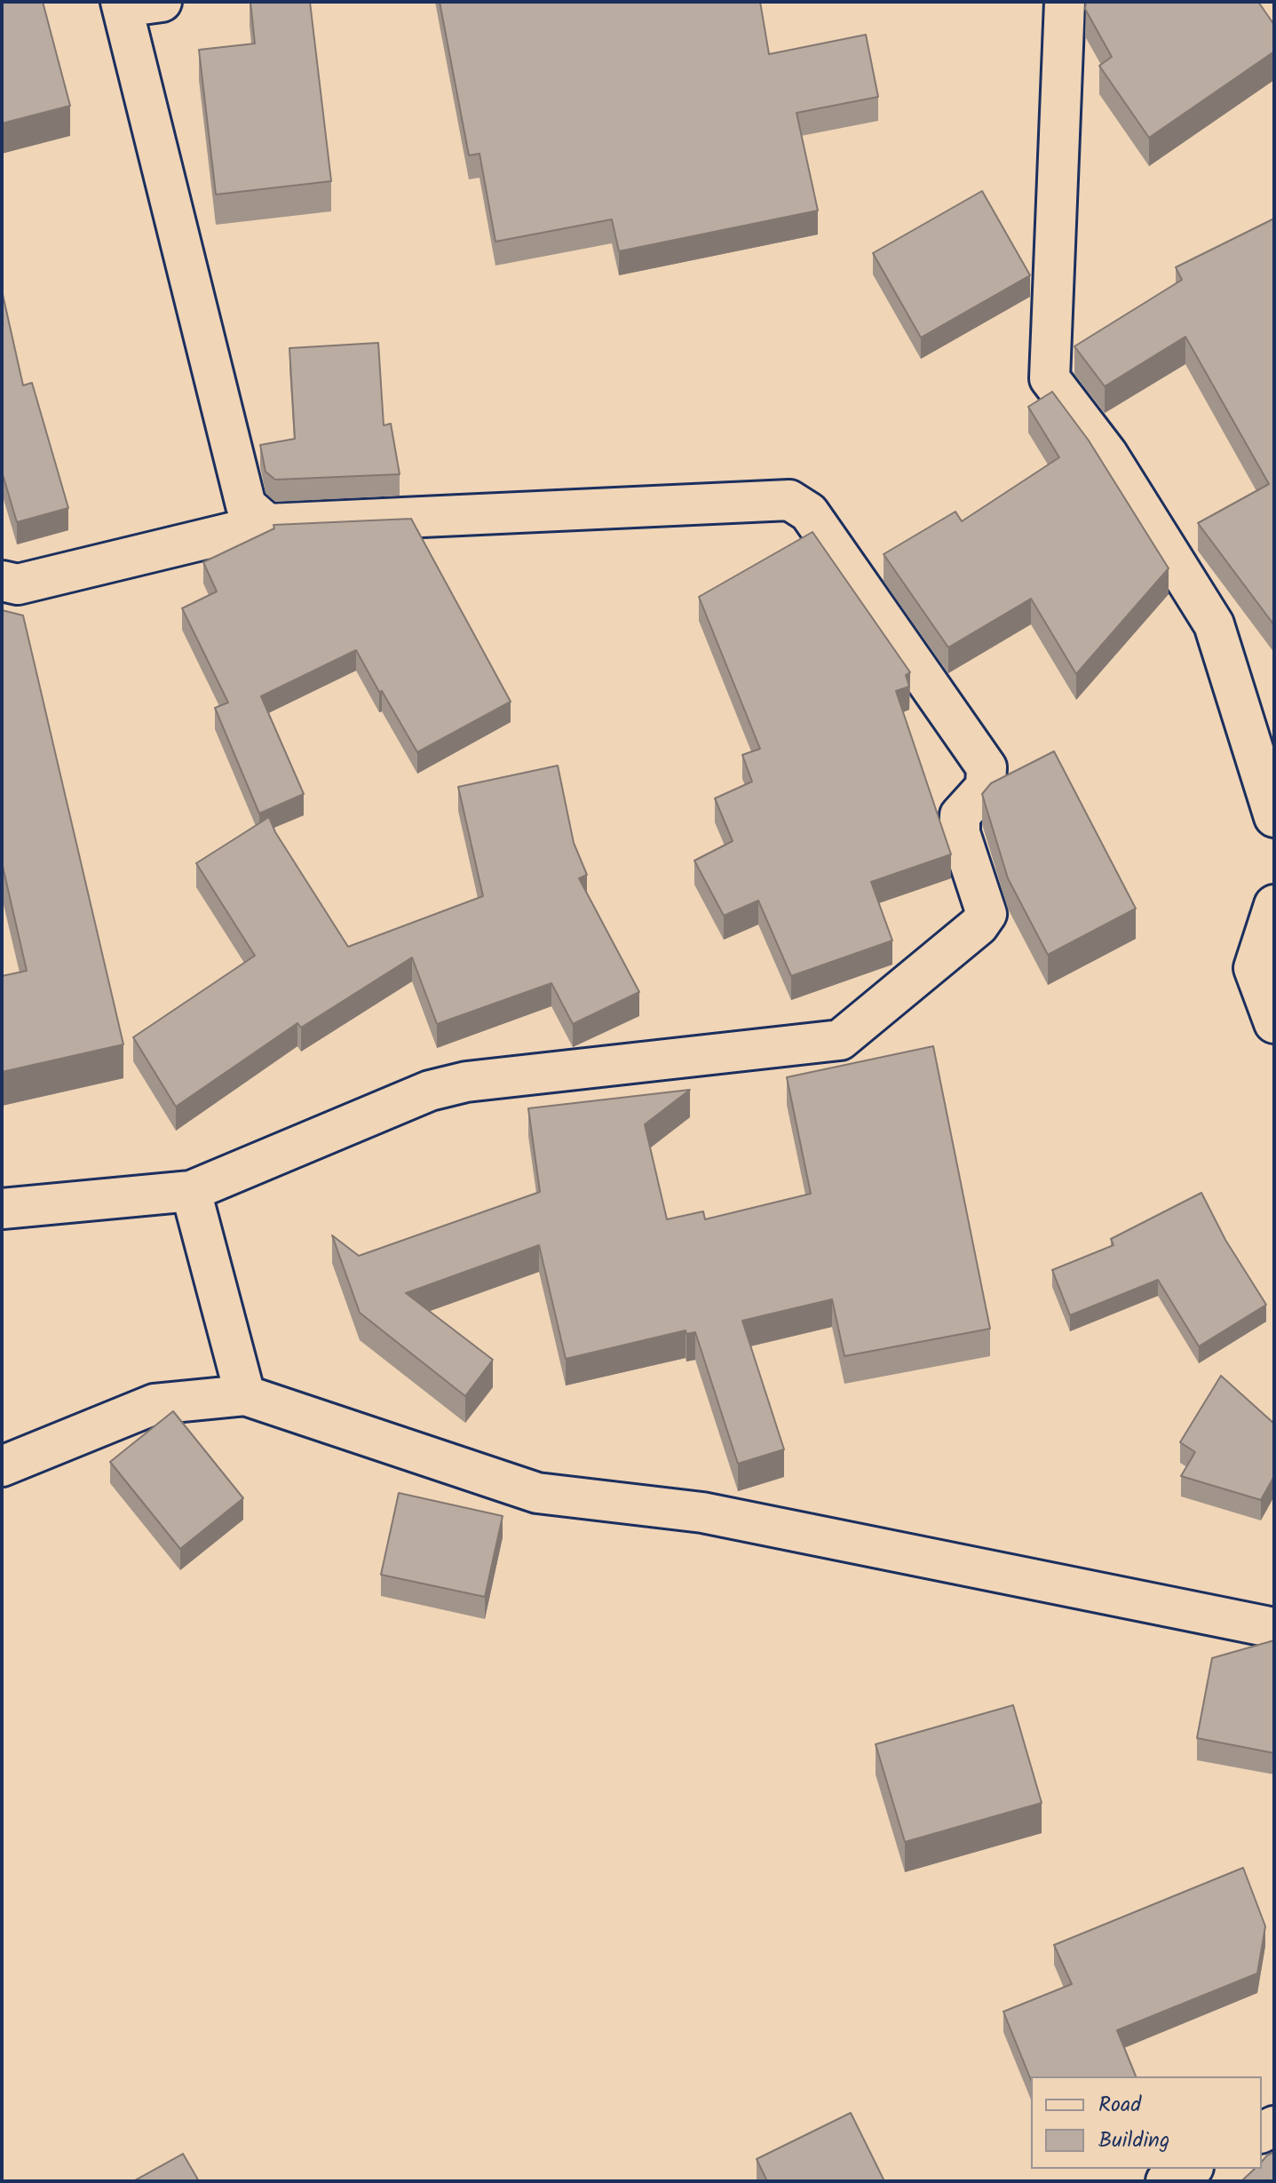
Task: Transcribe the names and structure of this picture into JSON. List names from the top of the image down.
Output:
{
  "legend": ["Road", "Building"]
}
